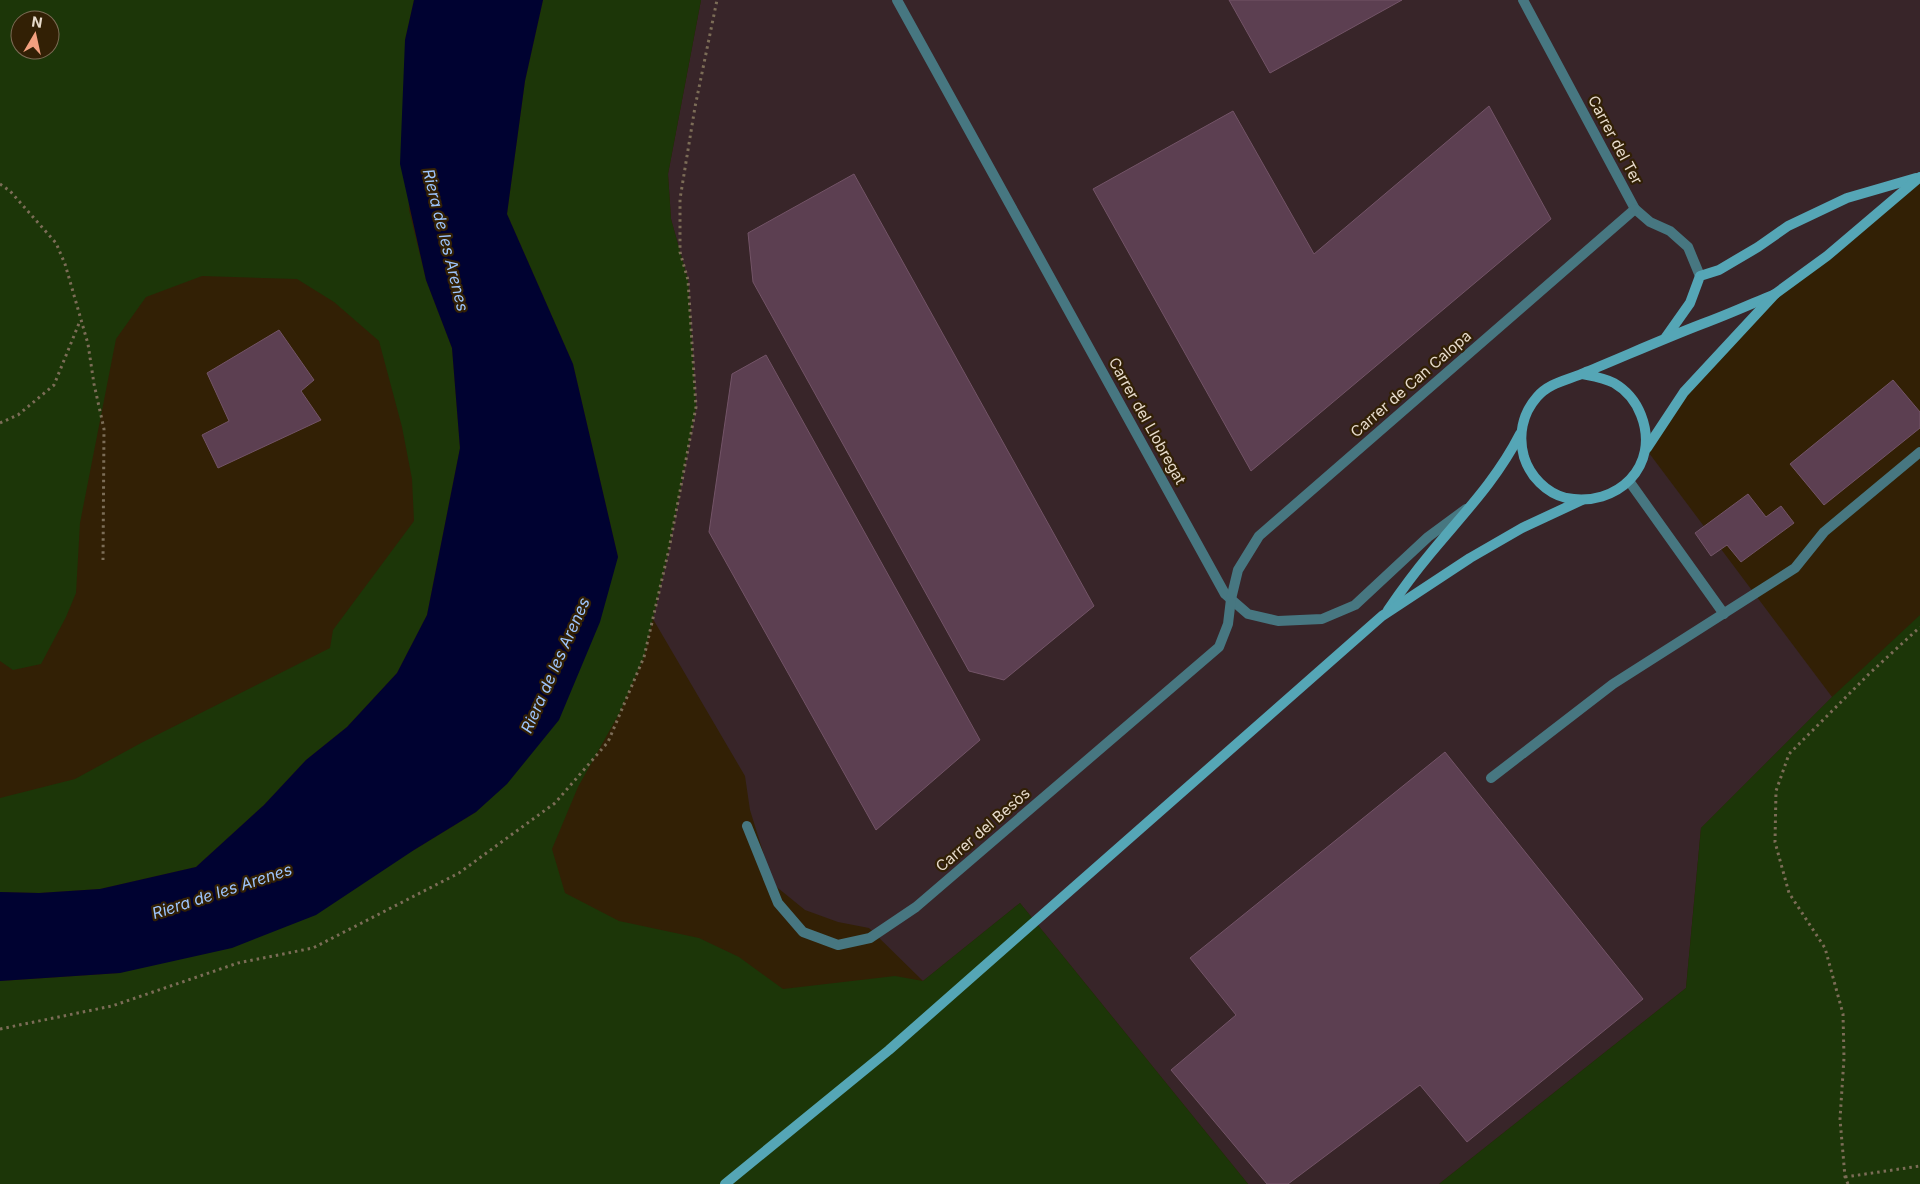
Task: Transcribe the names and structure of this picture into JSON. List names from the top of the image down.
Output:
{
  "streets": {
    "street": [
      "Carrer del Ter",
      "Carrer de Can Calopa",
      "Carrer del Llobregat",
      "Carrer del Besòs"
    ]
  },
  "crossings": [
    ["Carrer del Ter", "Carrer de Can Calopa"],
    ["Carrer de Can Calopa", "Carrer del Llobregat"],
    ["Carrer de Can Calopa", "Carrer del Besòs"],
    ["Carrer del Llobregat", "Carrer del Besòs"]
  ],
  "water": ["Riera de les Arenes"],
  "north": "top"
}
